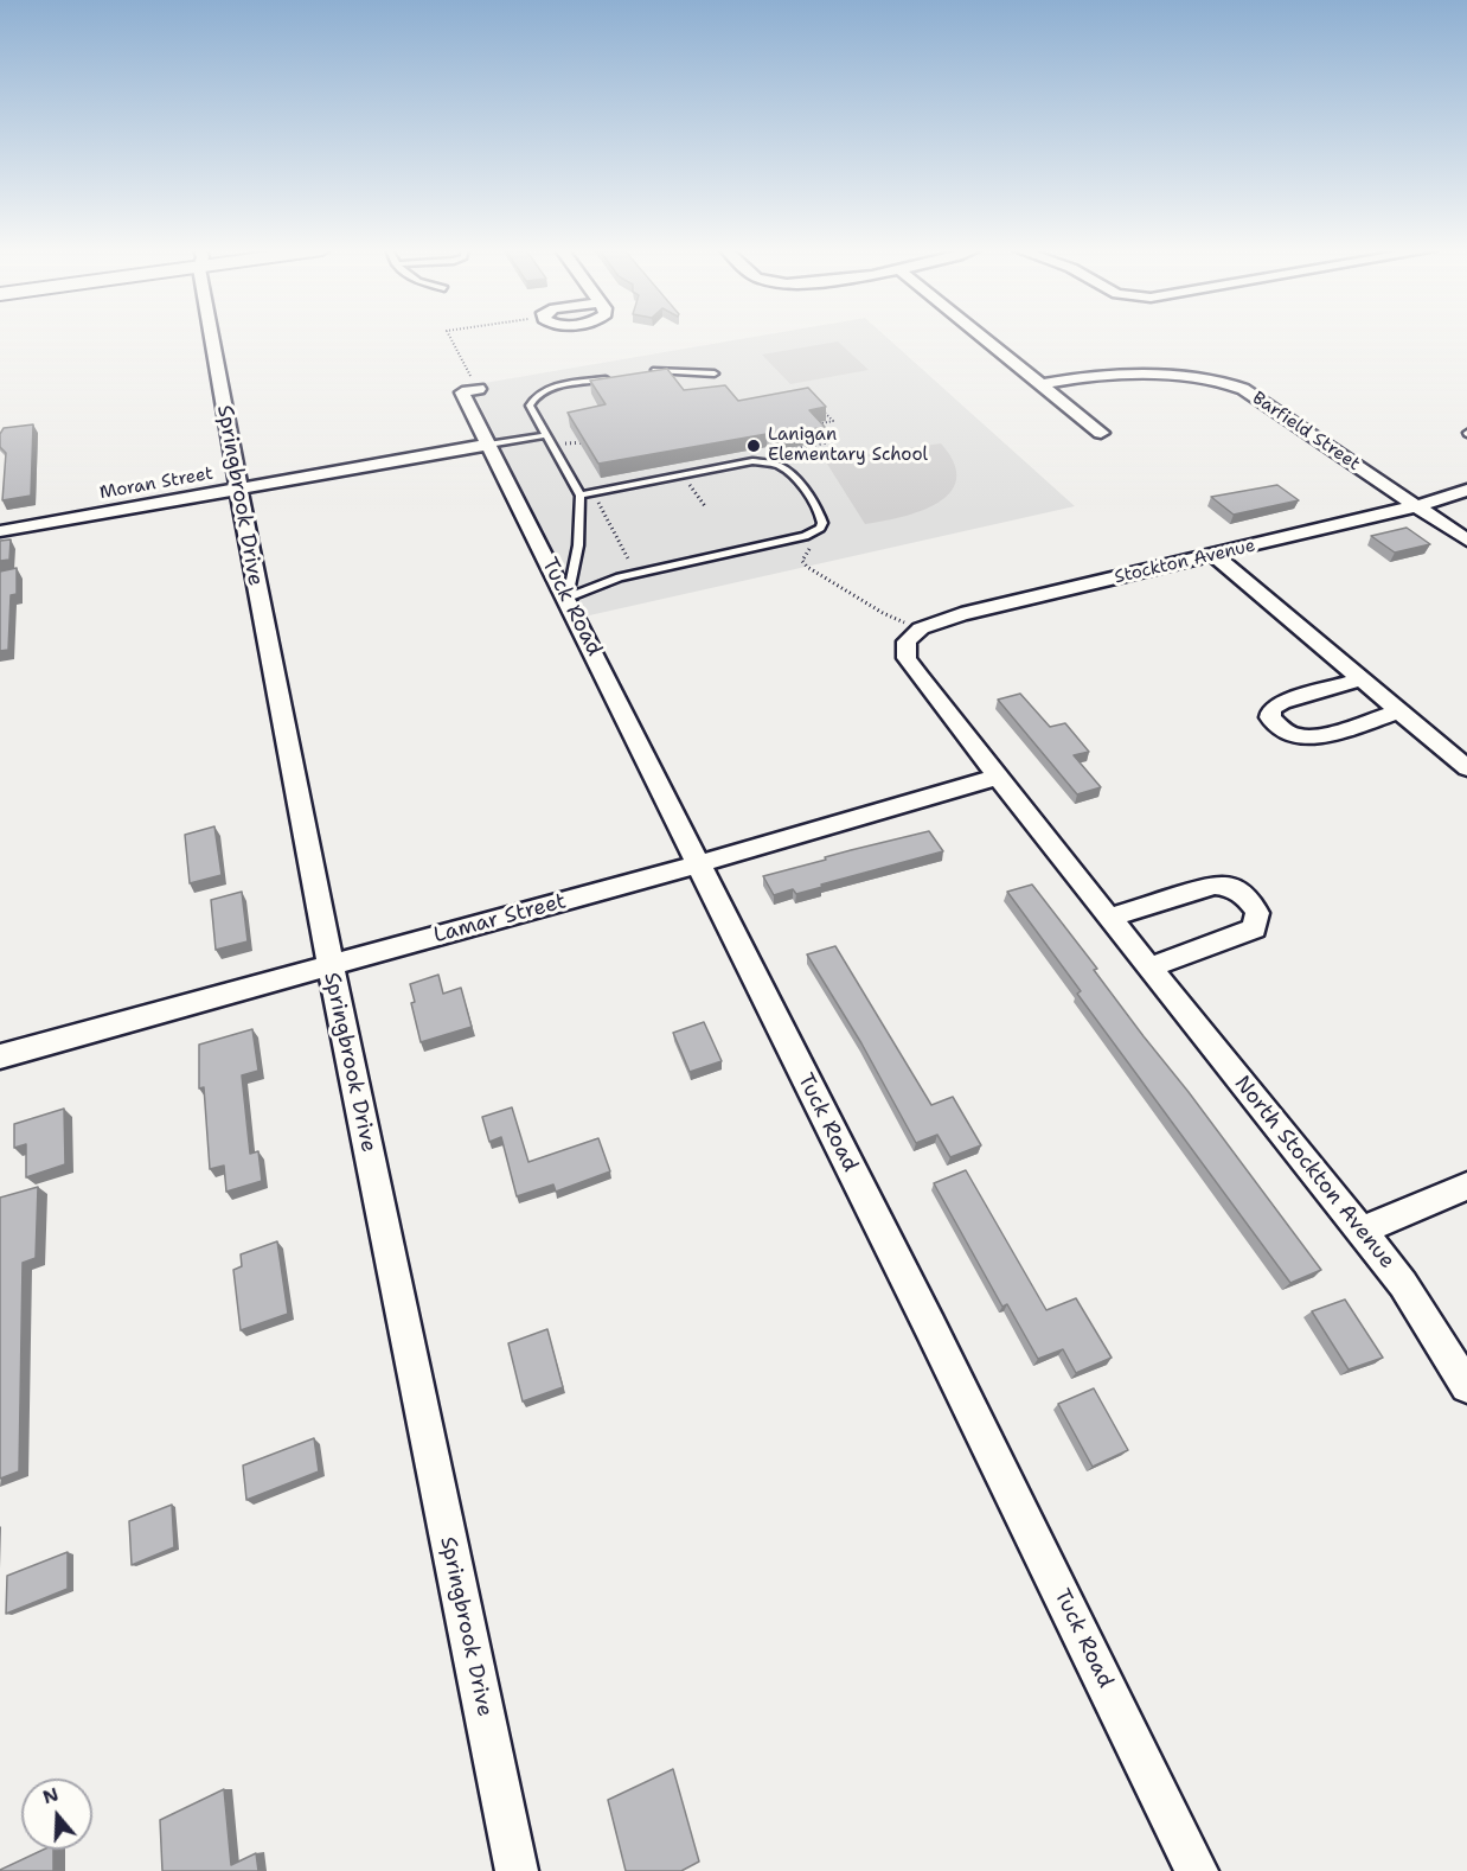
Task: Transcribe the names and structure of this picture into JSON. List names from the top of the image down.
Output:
{
  "streets": {
    "street": [
      "Barfield Street",
      "Moran Street",
      "Springbrook Drive",
      "Stockton Avenue",
      "Tuck Road",
      "Lamar Street",
      "North Stockton Avenue"
    ]
  },
  "crossings": [
    ["Barfield Street", "Stockton Avenue"],
    ["Moran Street", "Springbrook Drive"],
    ["Moran Street", "Tuck Road"],
    ["Springbrook Drive", "Lamar Street"],
    ["Stockton Avenue", "North Stockton Avenue"],
    ["Tuck Road", "Lamar Street"],
    ["Lamar Street", "North Stockton Avenue"]
  ],
  "places": ["Lanigan Elementary School"],
  "north": "top"
}
